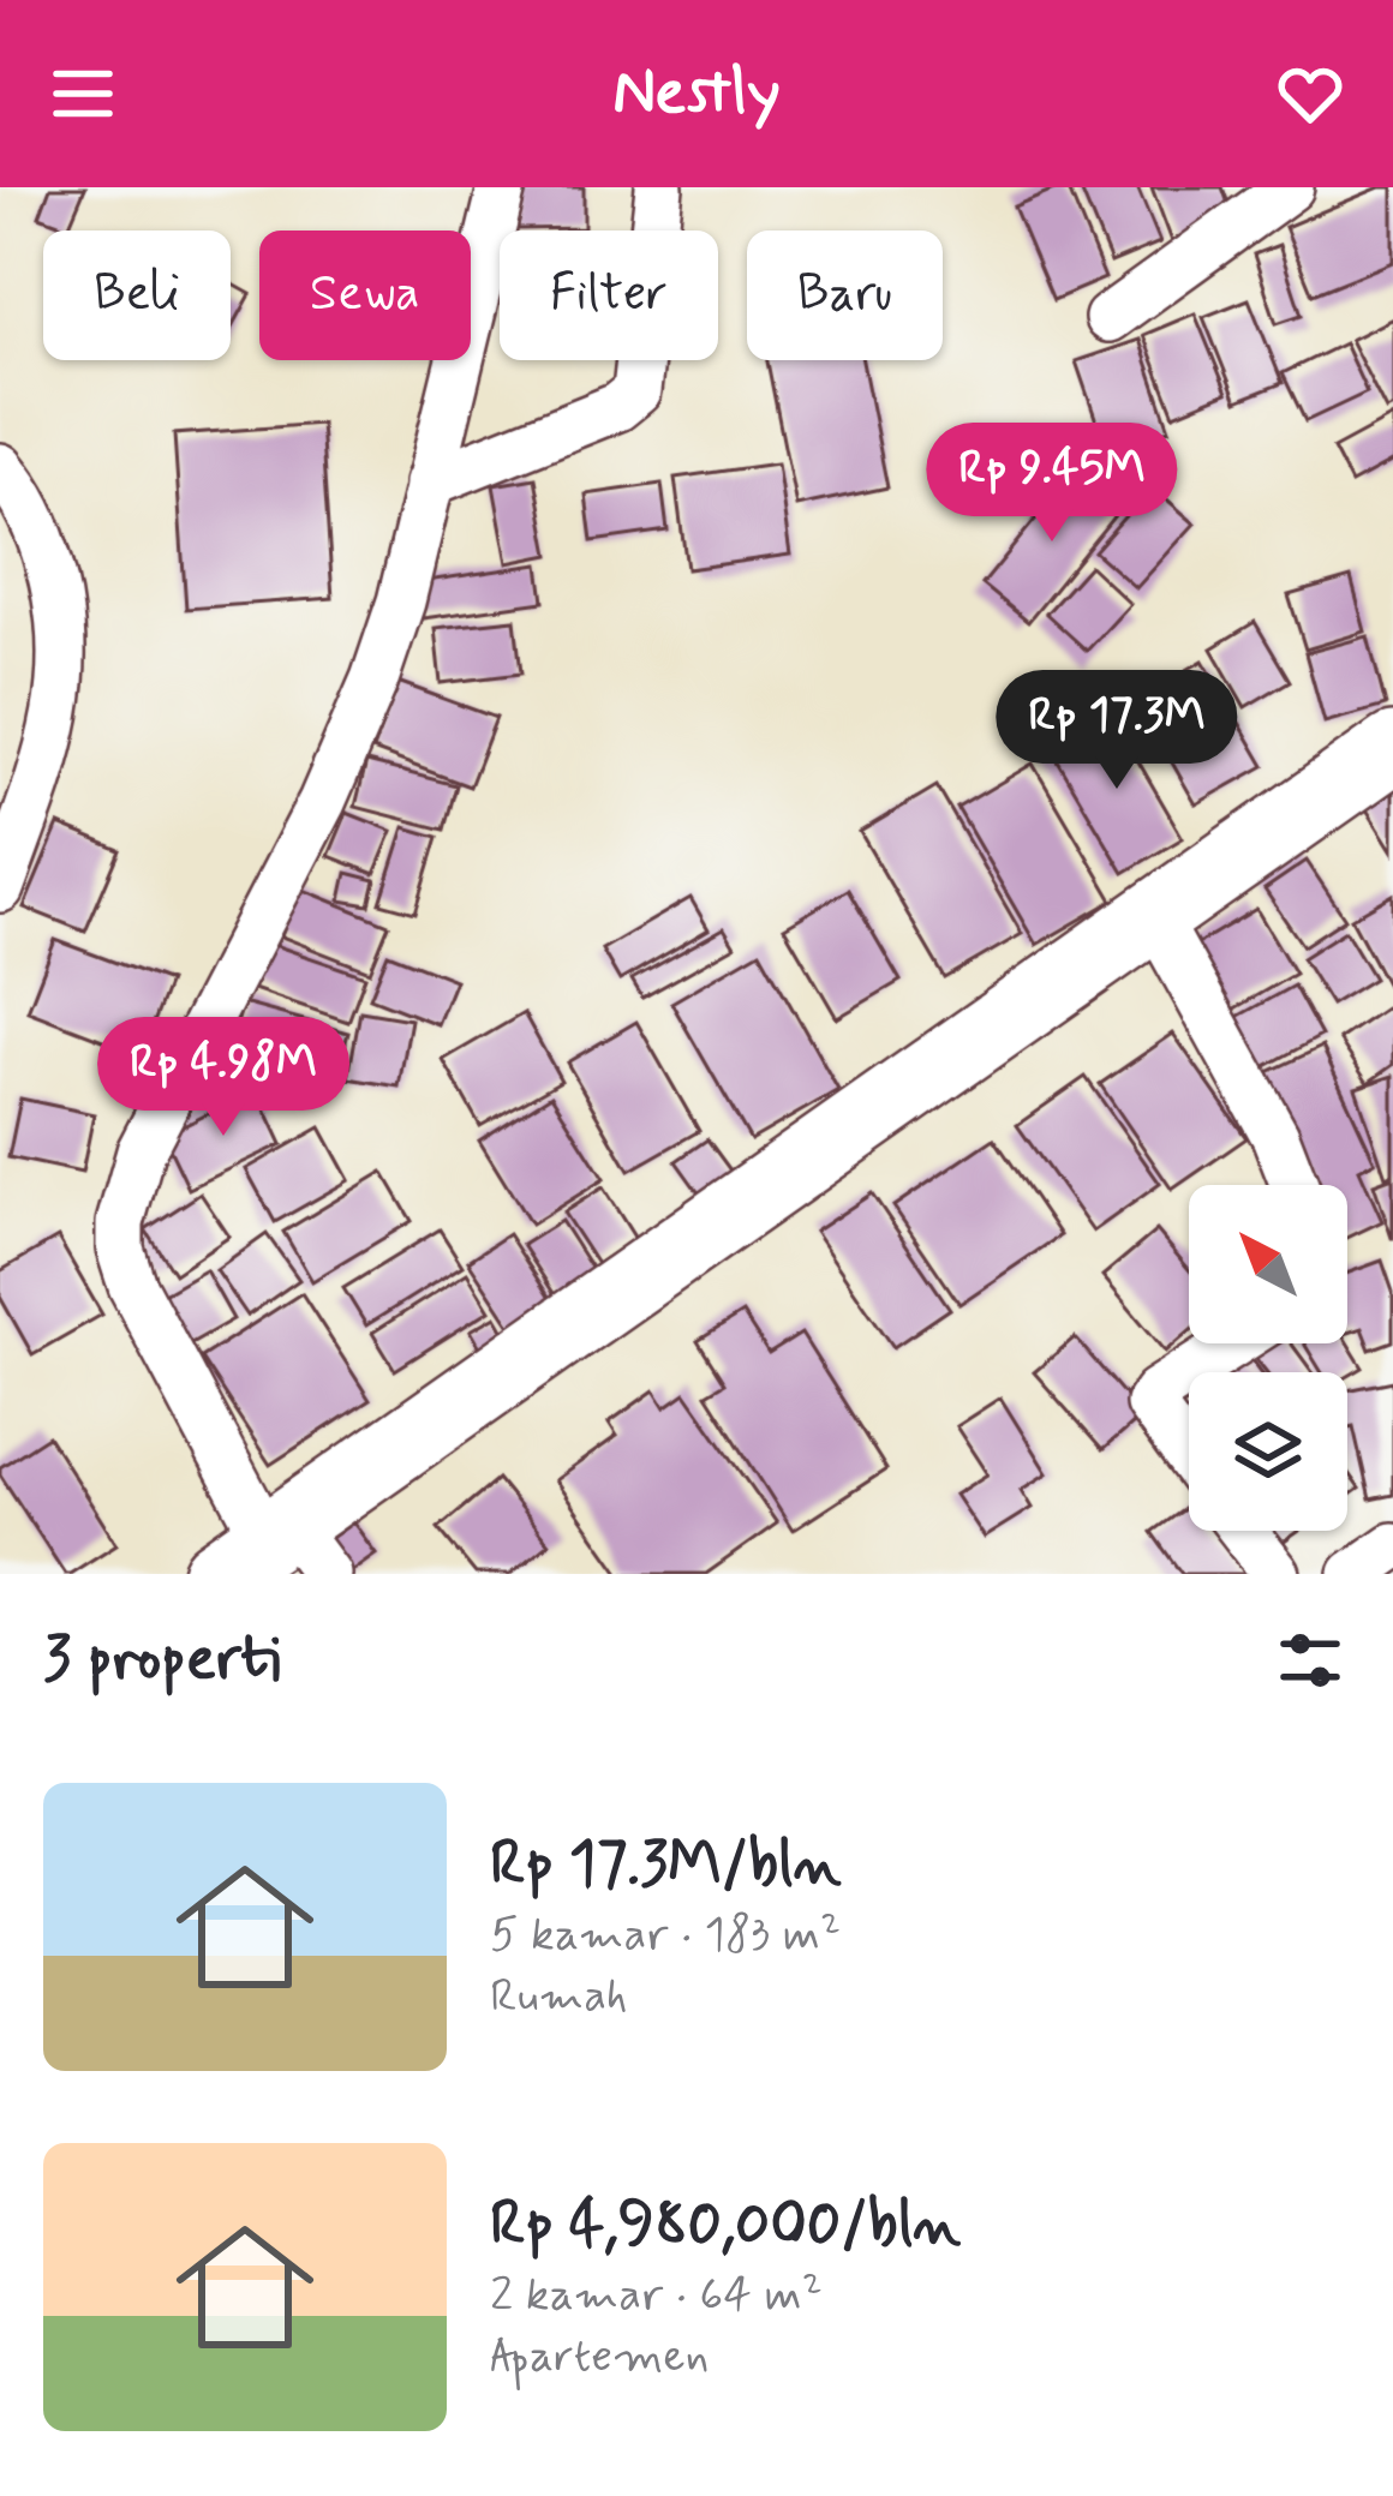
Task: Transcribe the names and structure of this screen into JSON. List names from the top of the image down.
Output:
{
  "north": "top left",
  "page": {
    "header": "Nestly",
    "chip": [
      "Beli",
      "Sewa",
      "Filter",
      "Baru"
    ],
    "price": ["Rp 9.45M", "Rp 17.3M", "Rp 4.98M"],
    "heading": "3 properti",
    "list": [
      {
        "name": "Rp 17.3M/bln",
        "note": "5 kamar · 183 m² · Rumah"
      },
      {
        "name": "Rp 4,980,000/bln",
        "note": "2 kamar · 64 m² · Apartemen"
      }
    ]
  }
}
